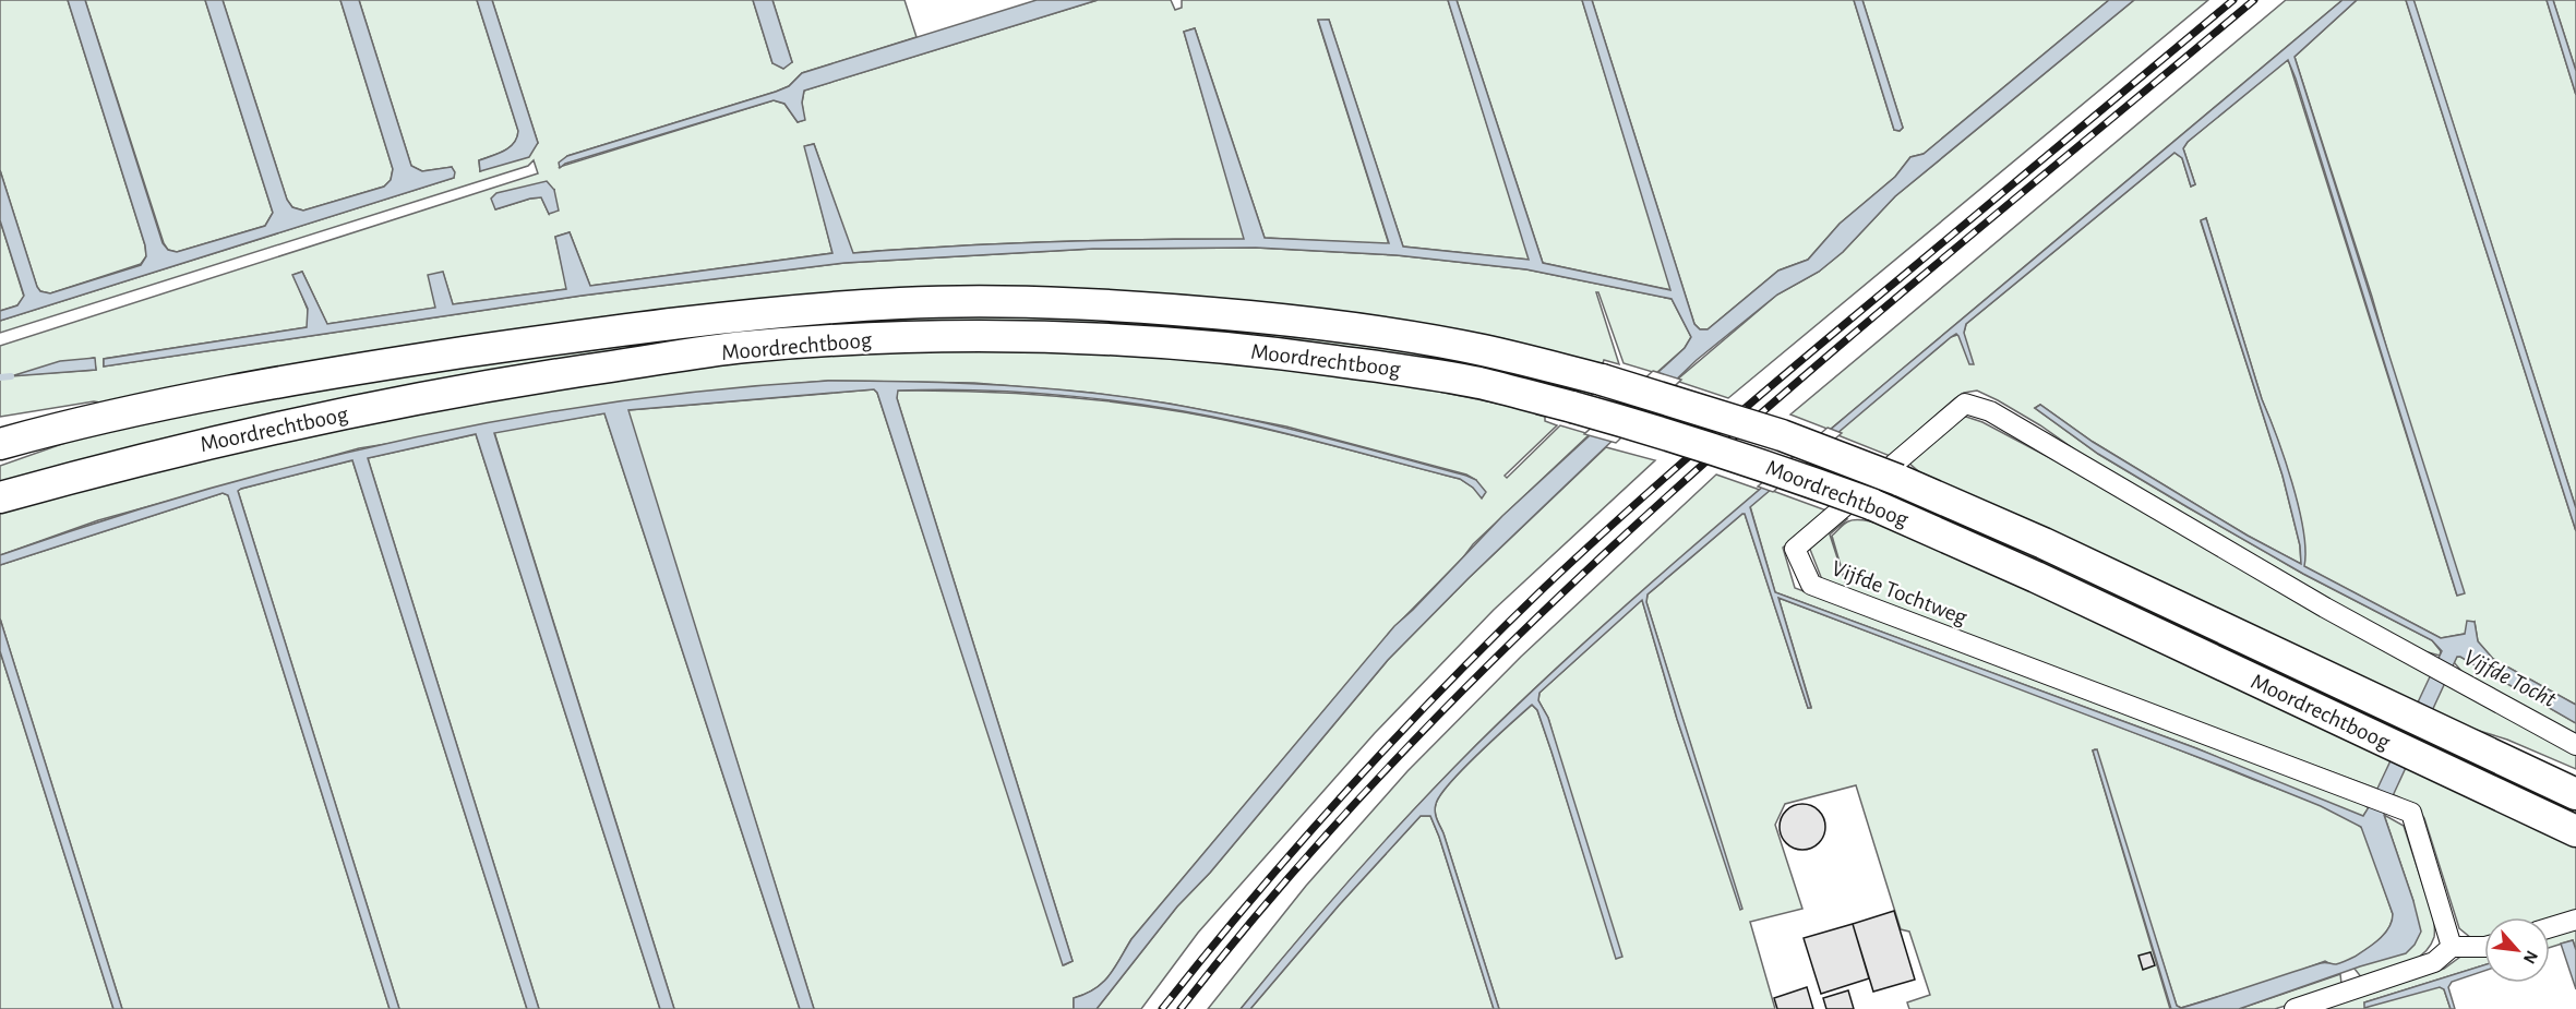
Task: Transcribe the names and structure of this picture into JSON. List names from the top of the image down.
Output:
{
  "streets": {
    "main road": ["Moordrechtboog"],
    "street": ["Vijfde Tochtweg"]
  },
  "water": ["Vijfde Tocht"],
  "north": "bottom right"
}
